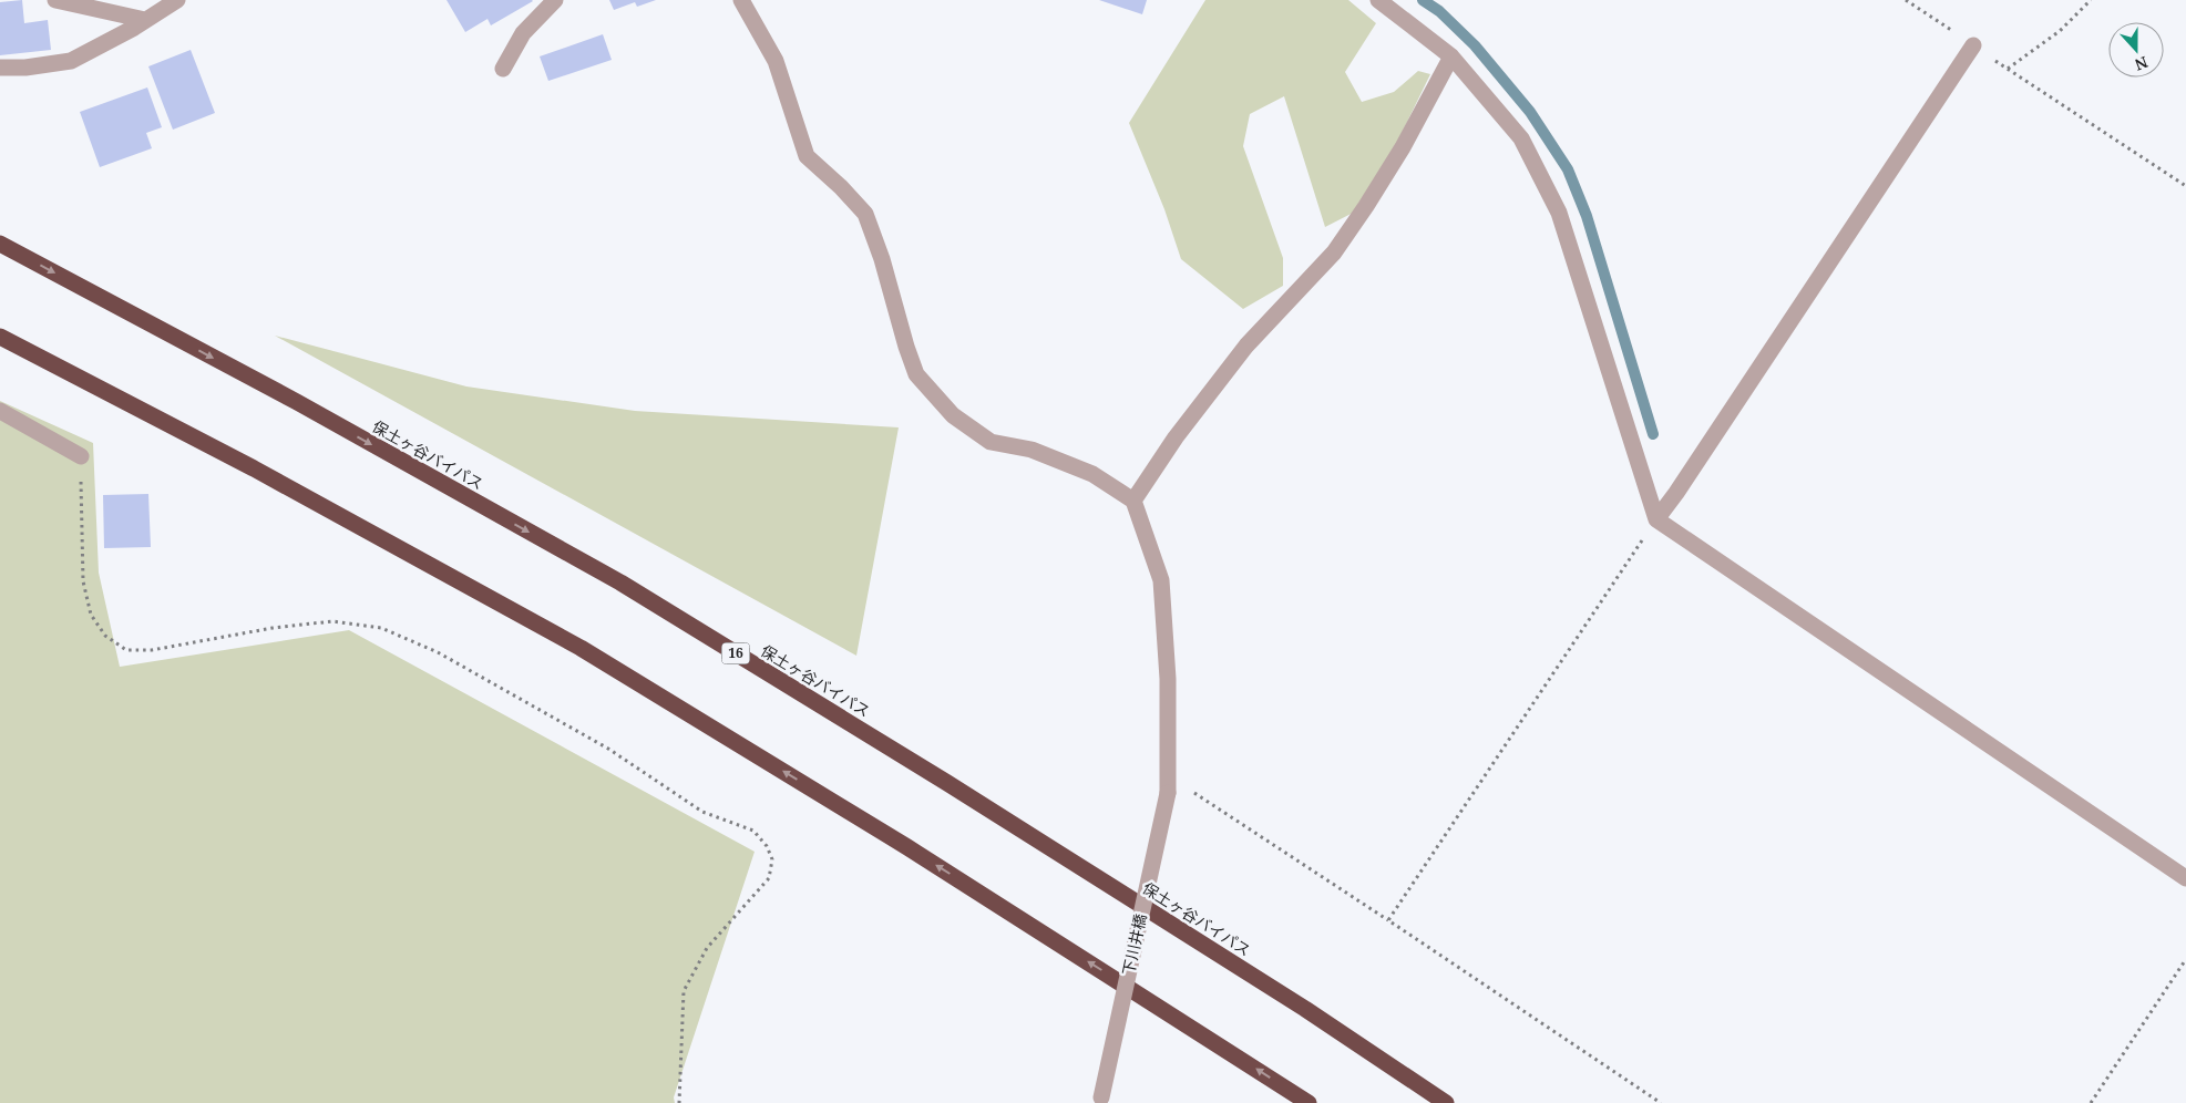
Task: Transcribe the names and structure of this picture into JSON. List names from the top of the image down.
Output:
{
  "streets": {
    "highway": ["保土ヶ谷バイパス", "16"],
    "street": ["下川井橋"]
  },
  "north": "bottom"
}
